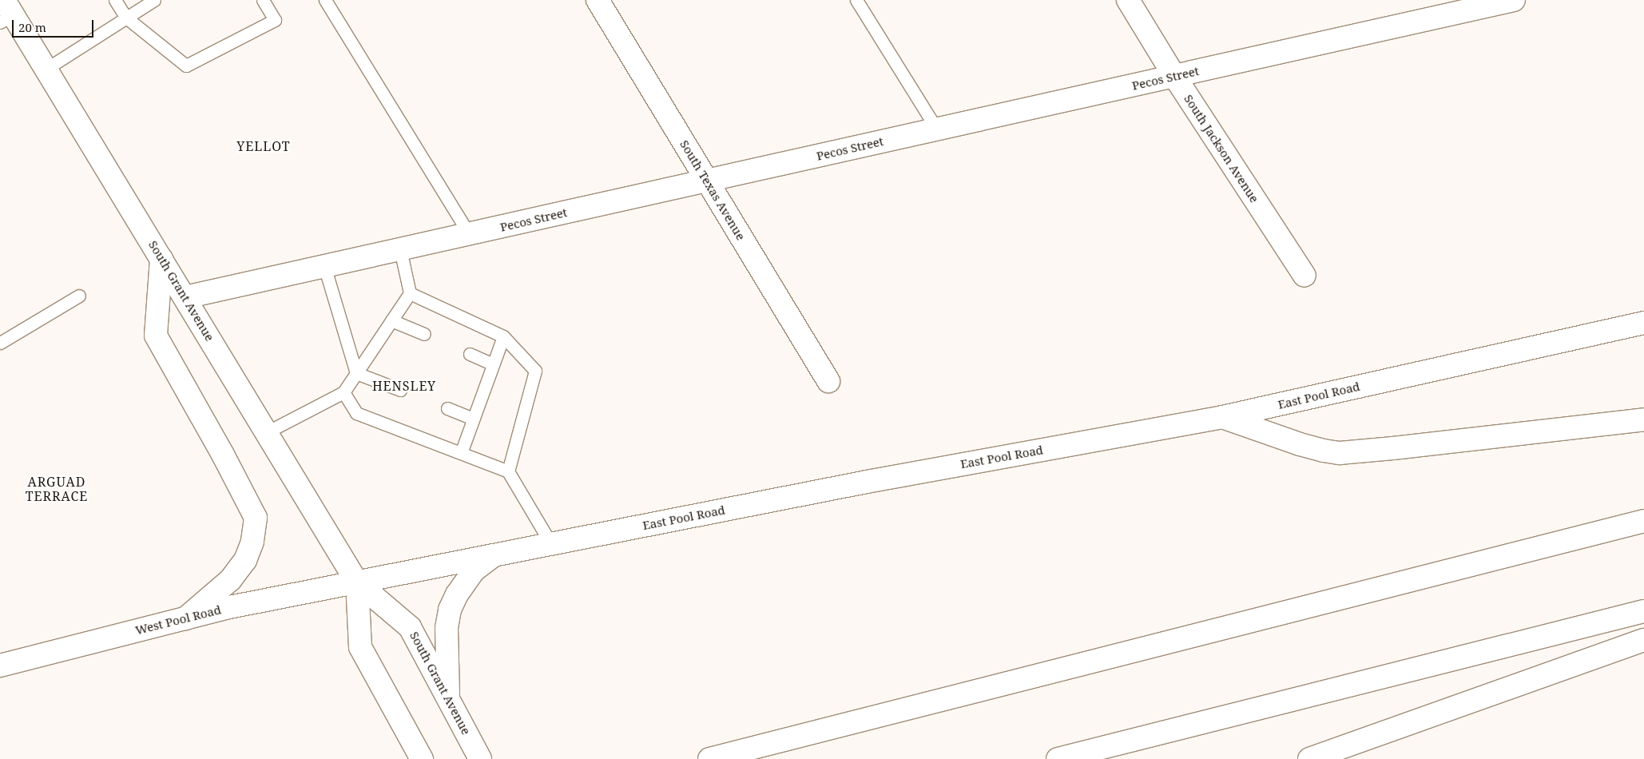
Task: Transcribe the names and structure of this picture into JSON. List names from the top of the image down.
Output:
{
  "streets": {
    "main road": [
      "Pecos Street",
      "South Jackson Avenue",
      "South Texas Avenue",
      "South Grant Avenue",
      "East Pool Road",
      "West Pool Road"
    ]
  },
  "crossings": [
    ["Pecos Street", "South Jackson Avenue"],
    ["Pecos Street", "South Texas Avenue"],
    ["Pecos Street", "South Grant Avenue"],
    ["South Grant Avenue", "East Pool Road"],
    ["South Grant Avenue", "West Pool Road"],
    ["East Pool Road", "West Pool Road"]
  ],
  "districts": ["YELLOT", "HENSLEY", "ARGUAD TERRACE"],
  "scale_bar": "20 m"
}
